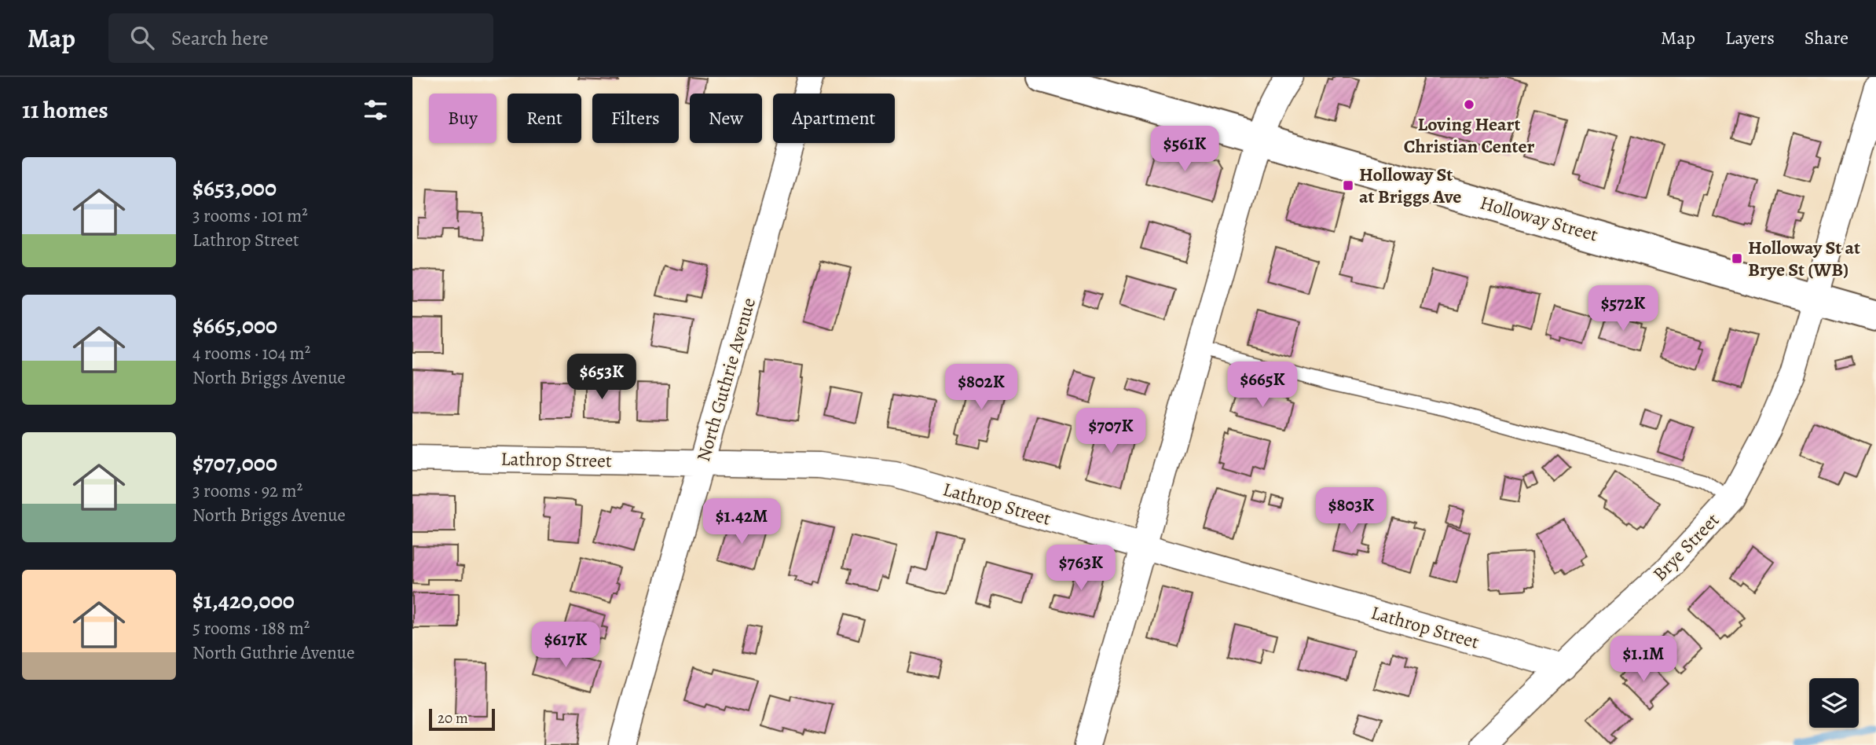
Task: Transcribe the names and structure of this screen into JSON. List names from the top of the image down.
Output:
{
  "streets": {
    "main road": ["Holloway Street"],
    "street": ["North Guthrie Avenue", "Lathrop Street", "Brye Street"]
  },
  "crossings": [
    ["Holloway Street", "Brye Street"],
    ["North Guthrie Avenue", "Lathrop Street"],
    ["Lathrop Street", "Brye Street"]
  ],
  "places": {
    "other": ["Loving Heart Christian Center"],
    "transit": ["Holloway St at Briggs Ave", "Holloway St at Brye St (WB)"]
  },
  "scale_bar": "20 m",
  "page": {
    "header": "Map",
    "search": "Search here",
    "nav": ["Map", "Layers", "Share"],
    "heading": "11 homes",
    "chip": [
      "Buy",
      "Rent",
      "Filters",
      "New",
      "Apartment"
    ],
    "price": [
      "$561K",
      "$572K",
      "$653K",
      "$665K",
      "$802K",
      "$707K",
      "$803K",
      "$1.42M",
      "$763K",
      "$617K",
      "$1.1M"
    ],
    "list": [
      {
        "name": "$653,000",
        "note": "3 rooms · 101 m² · Lathrop Street"
      },
      {
        "name": "$665,000",
        "note": "4 rooms · 104 m² · North Briggs Avenue"
      },
      {
        "name": "$707,000",
        "note": "3 rooms · 92 m² · North Briggs Avenue"
      },
      {
        "name": "$1,420,000",
        "note": "5 rooms · 188 m² · North Guthrie Avenue"
      }
    ],
    "scale": "20 m"
  }
}
